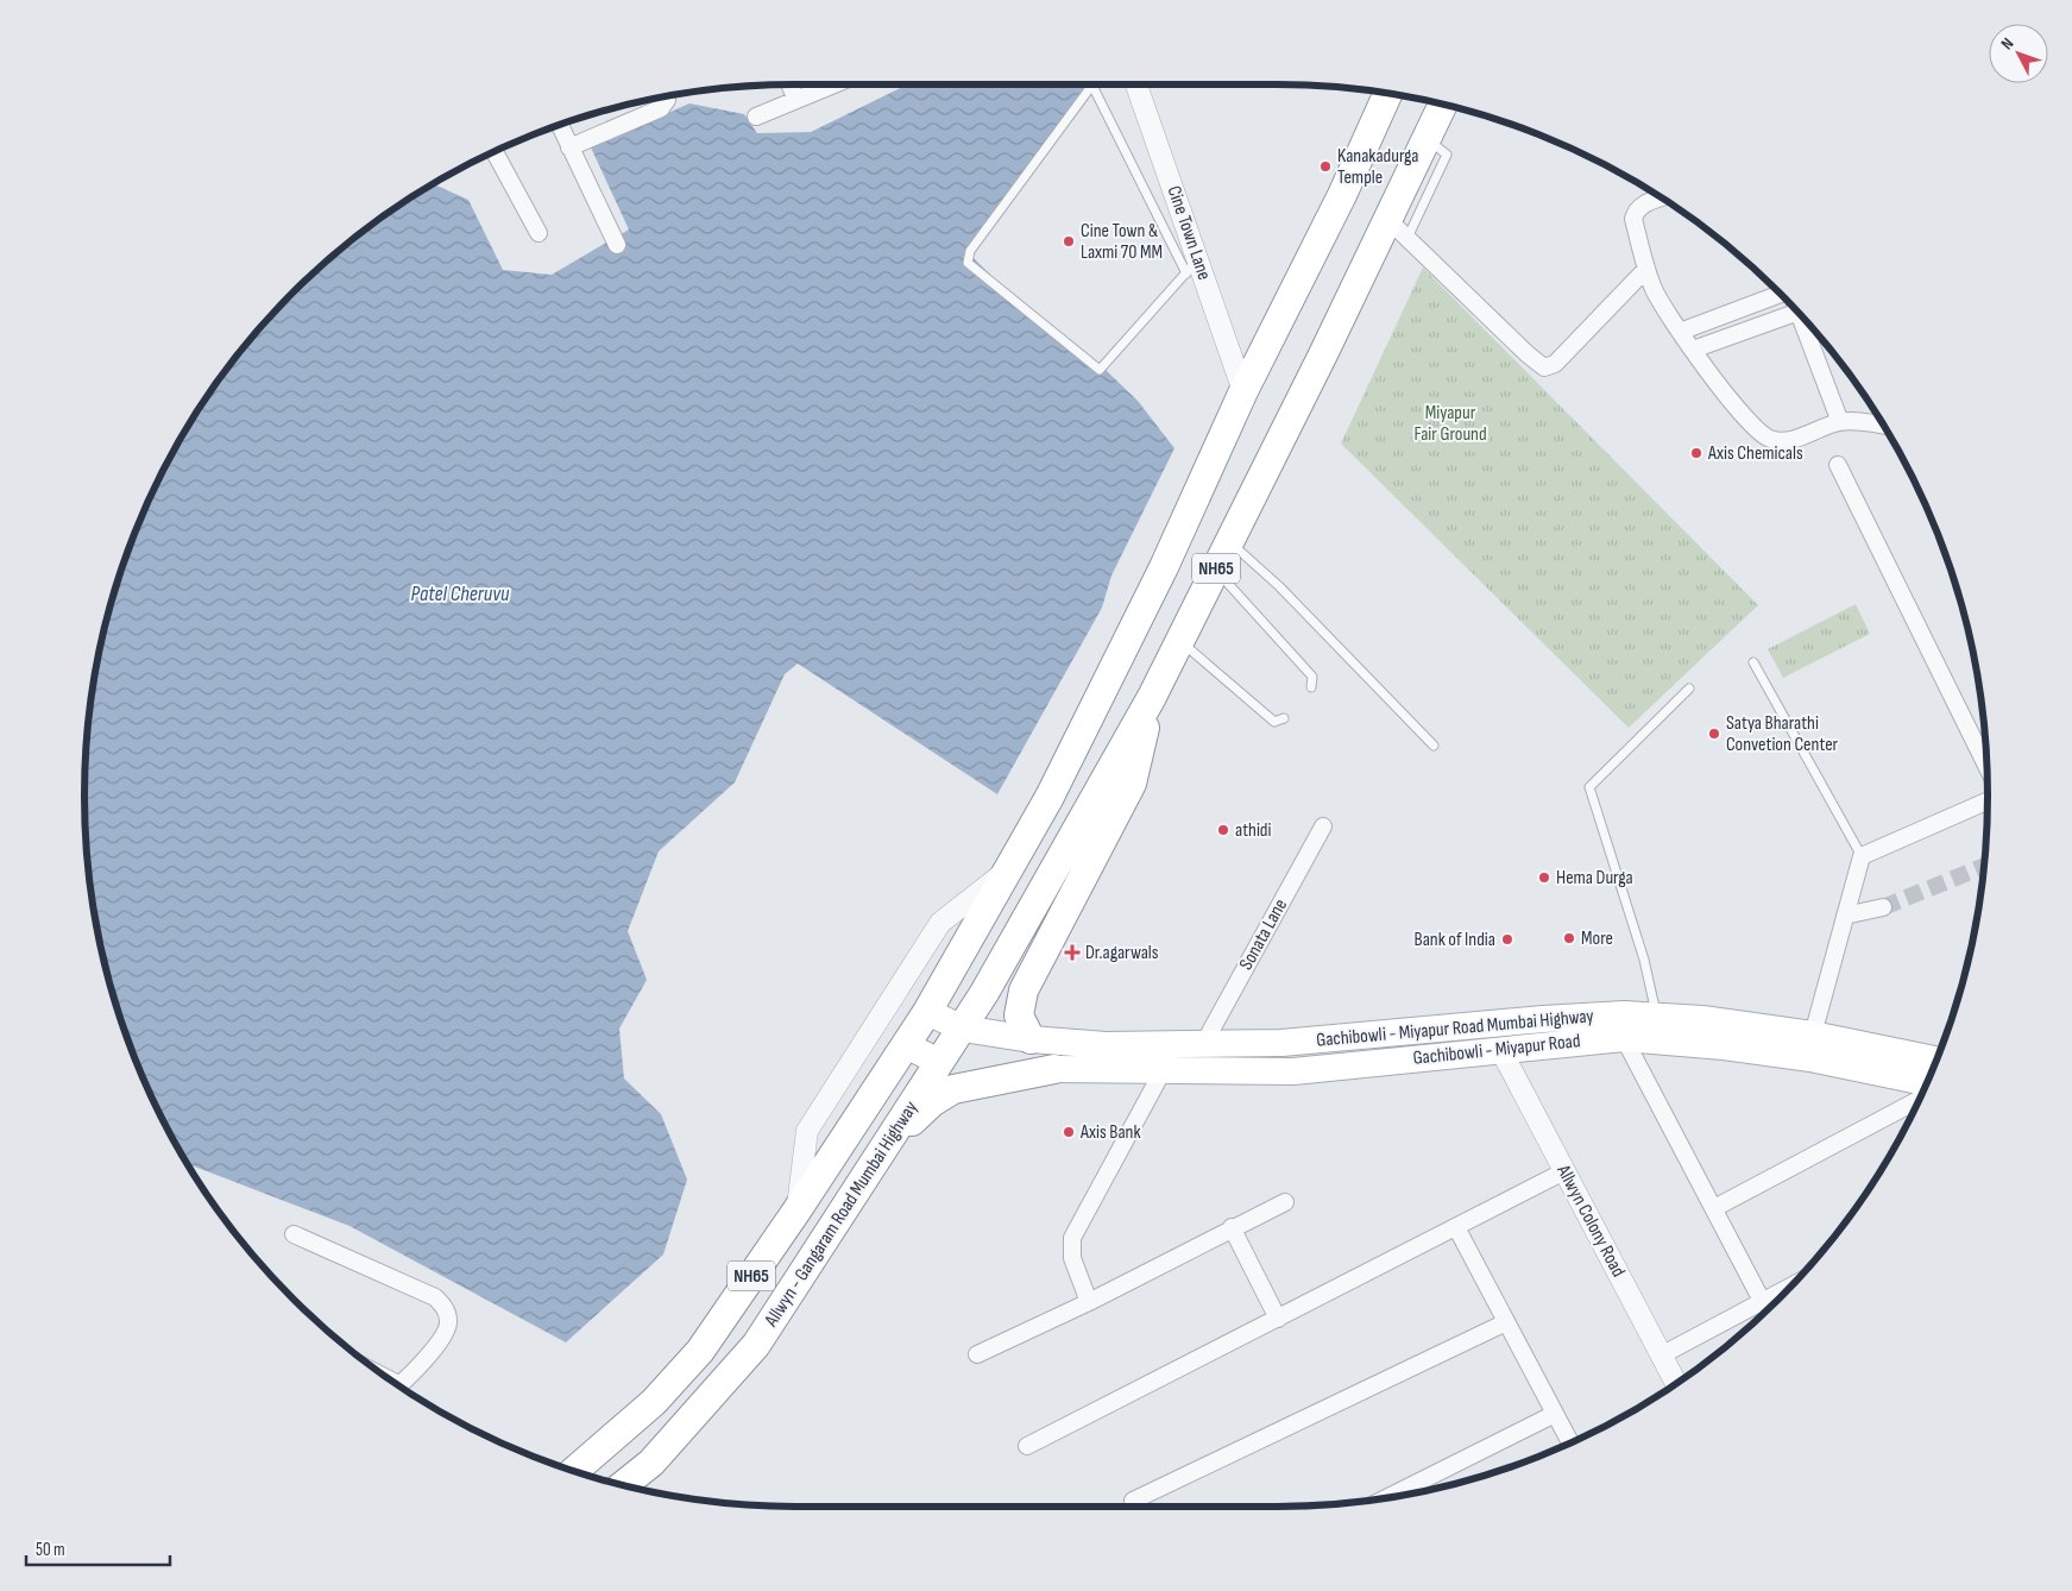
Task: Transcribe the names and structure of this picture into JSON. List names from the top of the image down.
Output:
{
  "streets": {
    "highway": ["NH65", "Allwyn - Gangaram Road Mumbai Highway"],
    "main road": ["Gachibowli - Miyapur Road Mumbai Highway", "Gachibowli - Miyapur Road"],
    "street": ["Cine Town Lane", "Sonata Lane", "Allwyn Colony Road"]
  },
  "crossings": [
    ["Cine Town Lane", "NH65"],
    ["NH65", "Gachibowli - Miyapur Road Mumbai Highway"],
    ["NH65", "Allwyn - Gangaram Road Mumbai Highway"],
    ["Sonata Lane", "Gachibowli - Miyapur Road Mumbai Highway"],
    ["Gachibowli - Miyapur Road", "Allwyn Colony Road"]
  ],
  "water": ["Patel Cheruvu"],
  "parks": ["Miyapur Fair Ground"],
  "places": {
    "other": [
      "Kanakadurga Temple",
      "Cine Town & Laxmi 70 MM",
      "Axis Chemicals",
      "Satya Bharathi Convetion Center",
      "athidi",
      "Hema Durga",
      "More",
      "Bank of India",
      "Axis Bank"
    ],
    "health": ["Dr.agarwals"]
  },
  "scale_bar": "50 m",
  "north": "top left"
}
